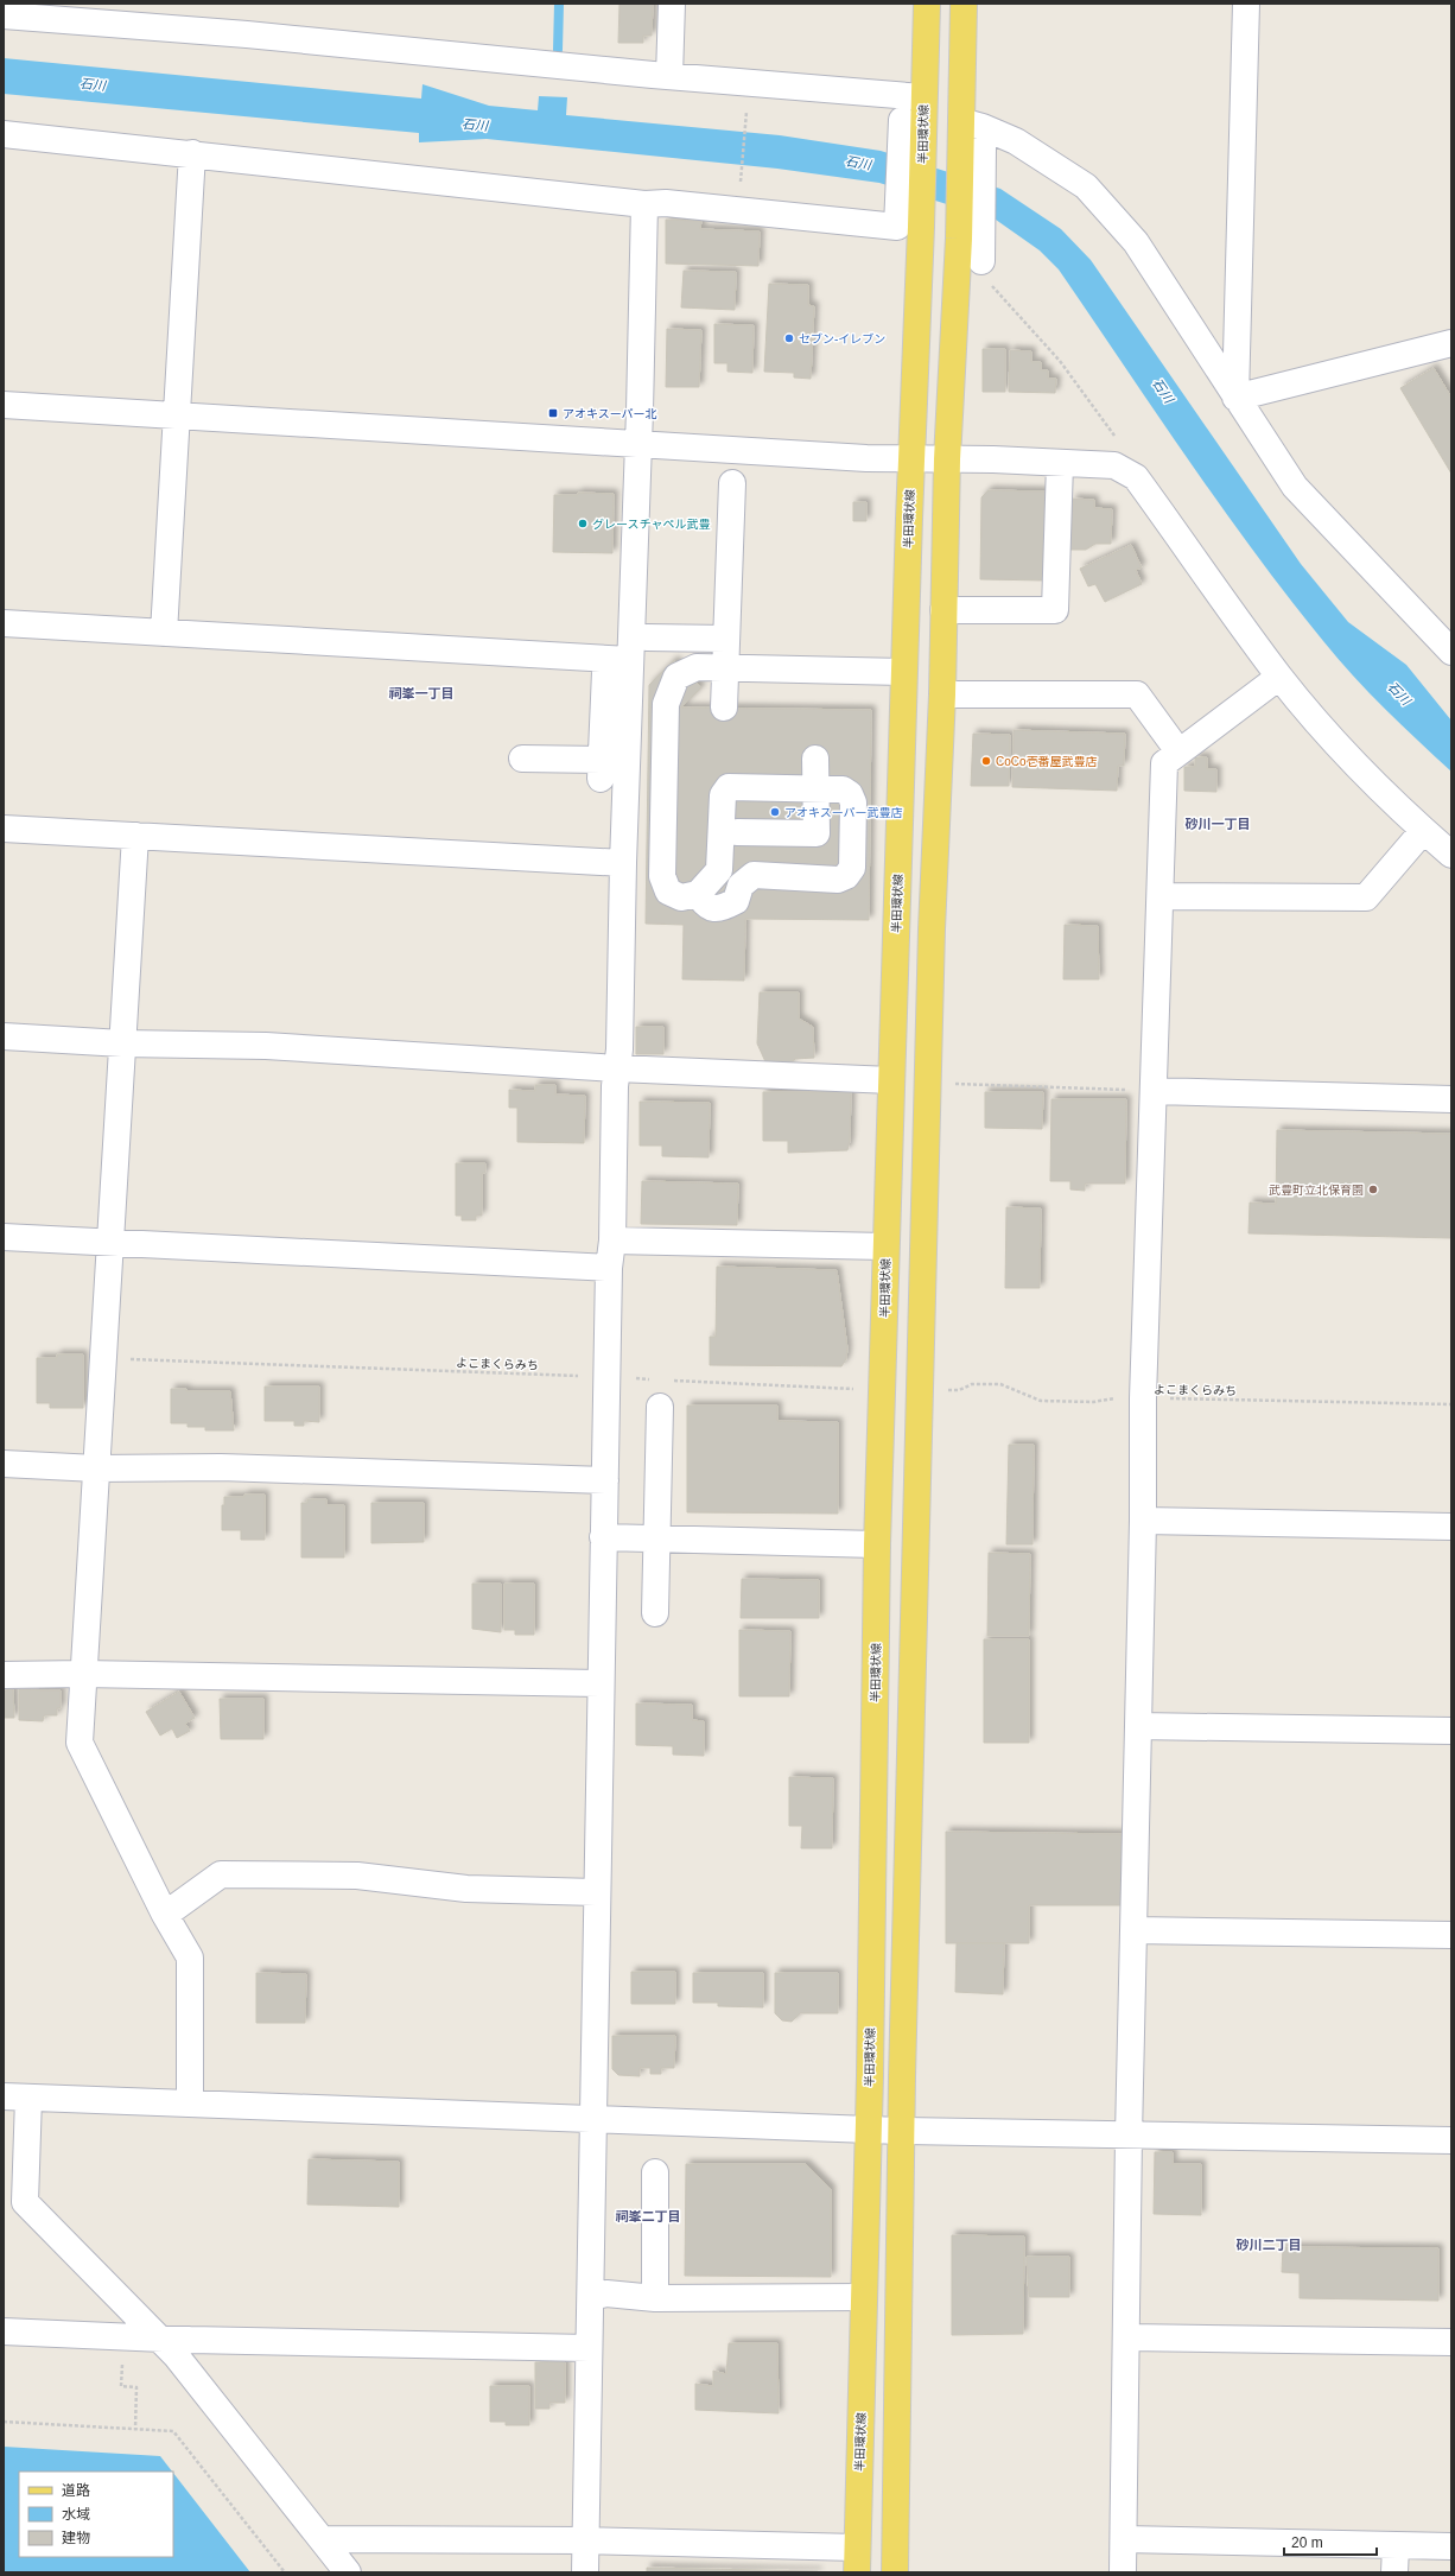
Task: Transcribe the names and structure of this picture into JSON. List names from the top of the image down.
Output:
{
  "streets": {
    "main road": ["半田環状線"],
    "path": ["よこまくらみち"]
  },
  "districts": [
    "祠峯一丁目",
    "砂川一丁目",
    "祠峯二丁目",
    "砂川二丁目"
  ],
  "water": ["石川"],
  "places": {
    "other": [
      "セブン-イレブン",
      "グレースチャペル武豊",
      "CoCo壱番屋武豊店",
      "アオキスーパー武豊店",
      "武豊町立北保育園"
    ],
    "transit": ["アオキスーパー北"]
  },
  "legend": ["道路", "水域", "建物"],
  "scale_bar": "20 m"
}
